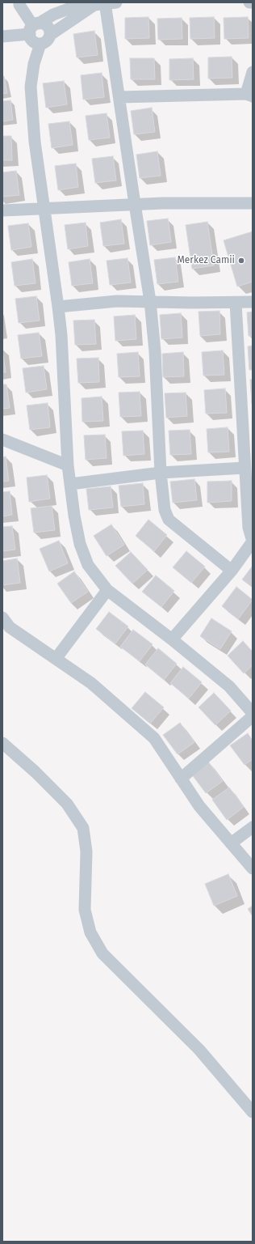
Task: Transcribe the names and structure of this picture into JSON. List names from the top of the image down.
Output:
{
  "places": ["Merkez Camii"]
}
